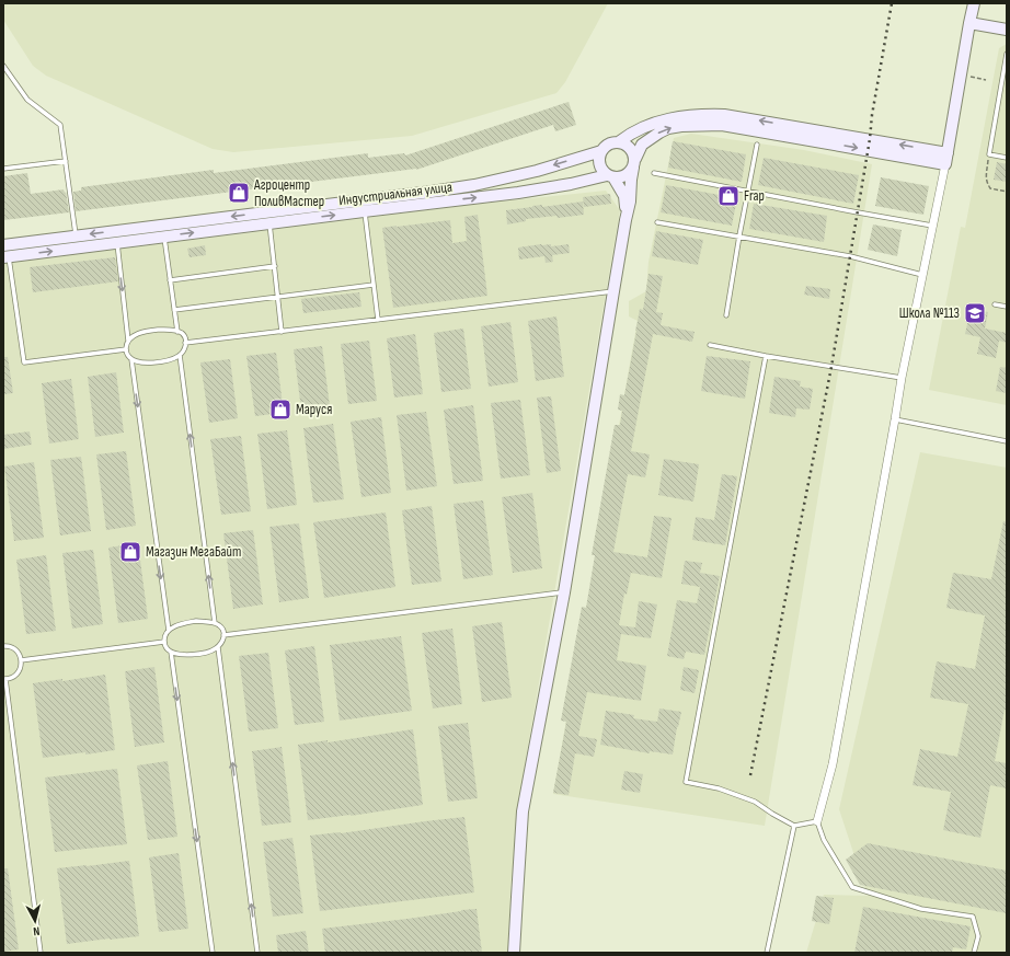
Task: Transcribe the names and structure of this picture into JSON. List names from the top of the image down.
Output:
{
  "streets": {
    "street": ["Индустриальная улица"]
  },
  "places": {
    "shop": [
      "Агроцентр ПоливМастер",
      "Frap",
      "Маруся",
      "Магазин МегаБайт"
    ],
    "school or university": ["Школа №113"]
  },
  "north": "bottom"
}
